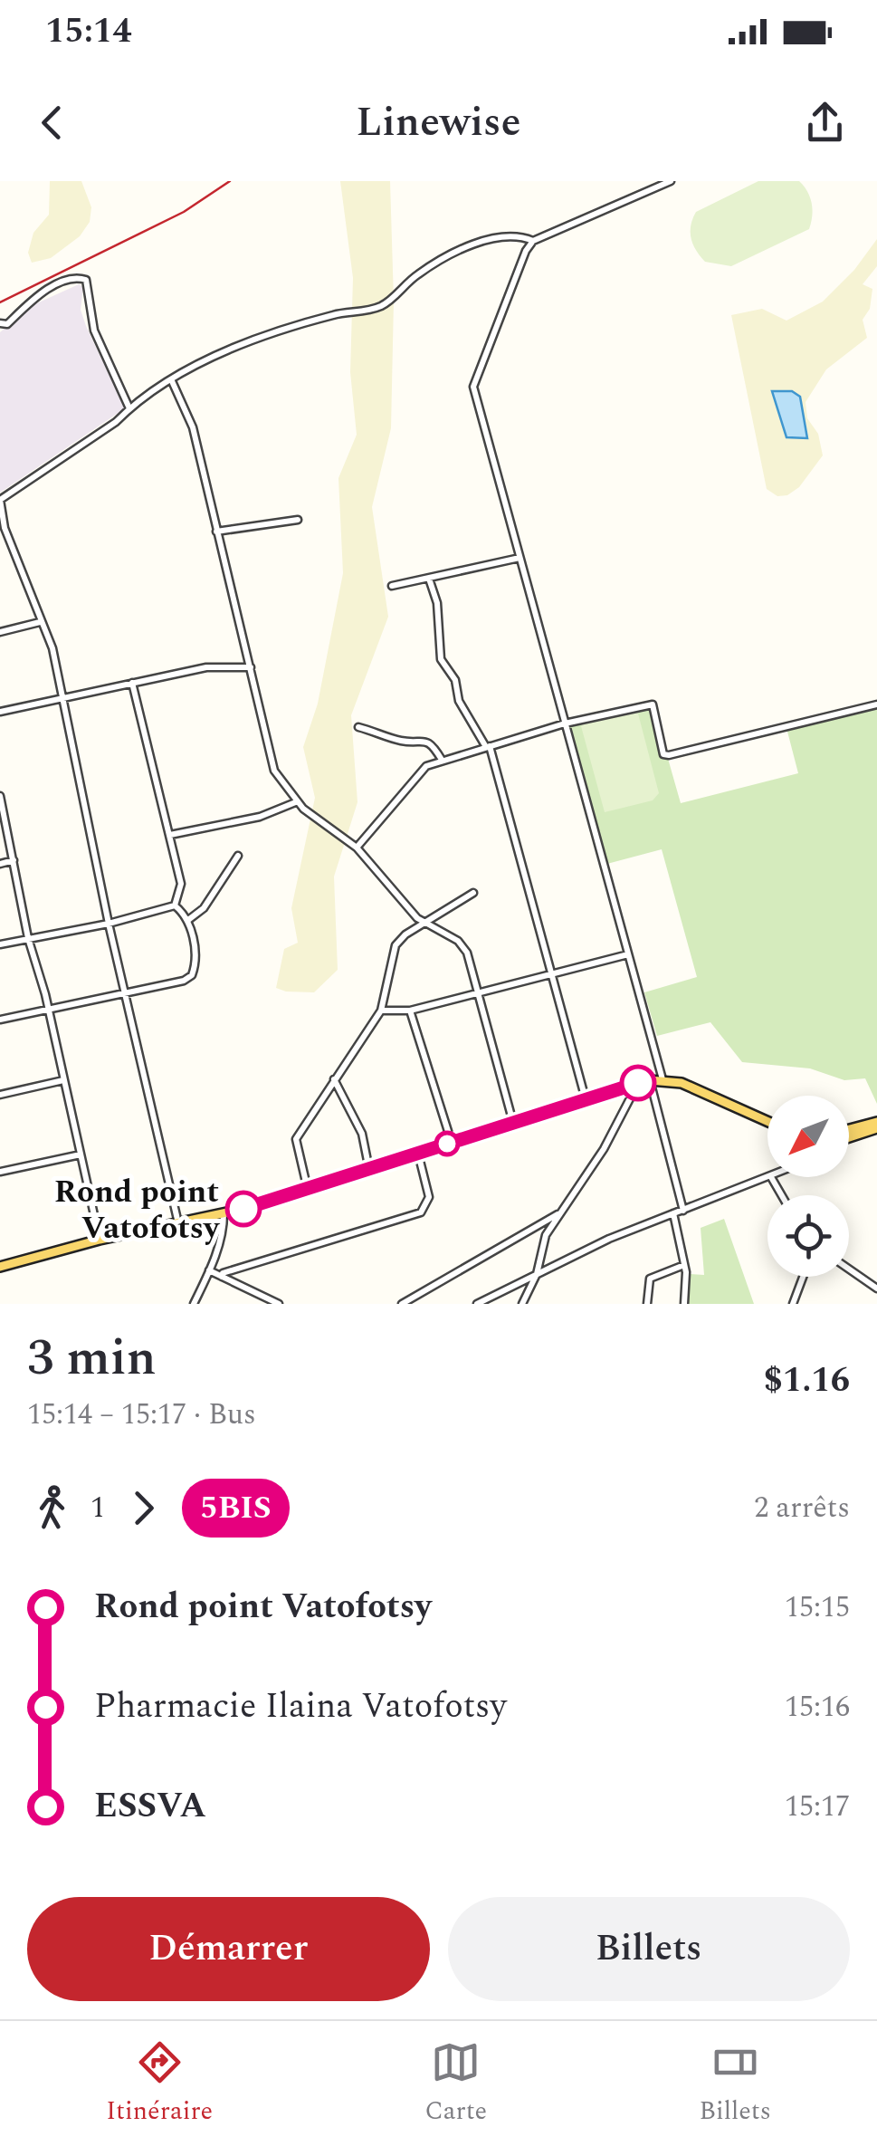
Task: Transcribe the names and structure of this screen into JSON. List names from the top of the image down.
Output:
{
  "places": ["Rond point Vatofotsy"],
  "lines": ["bus line 5BIS"],
  "north": "bottom left",
  "page": {
    "status": "15:14",
    "header": "Linewise",
    "heading": ["3 min", "15:14 – 15:17 · Bus", "$1.16"],
    "legs": ["1", "5BIS", "2 arrêts"],
    "list": [
      {
        "name": "Rond point Vatofotsy",
        "value": "15:15"
      },
      {
        "name": "Pharmacie Ilaina Vatofotsy",
        "value": "15:16"
      },
      {
        "name": "ESSVA",
        "value": "15:17"
      }
    ],
    "buttons": ["Démarrer", "Billets"],
    "tabs": ["Itinéraire", "Carte", "Billets"]
  }
}
